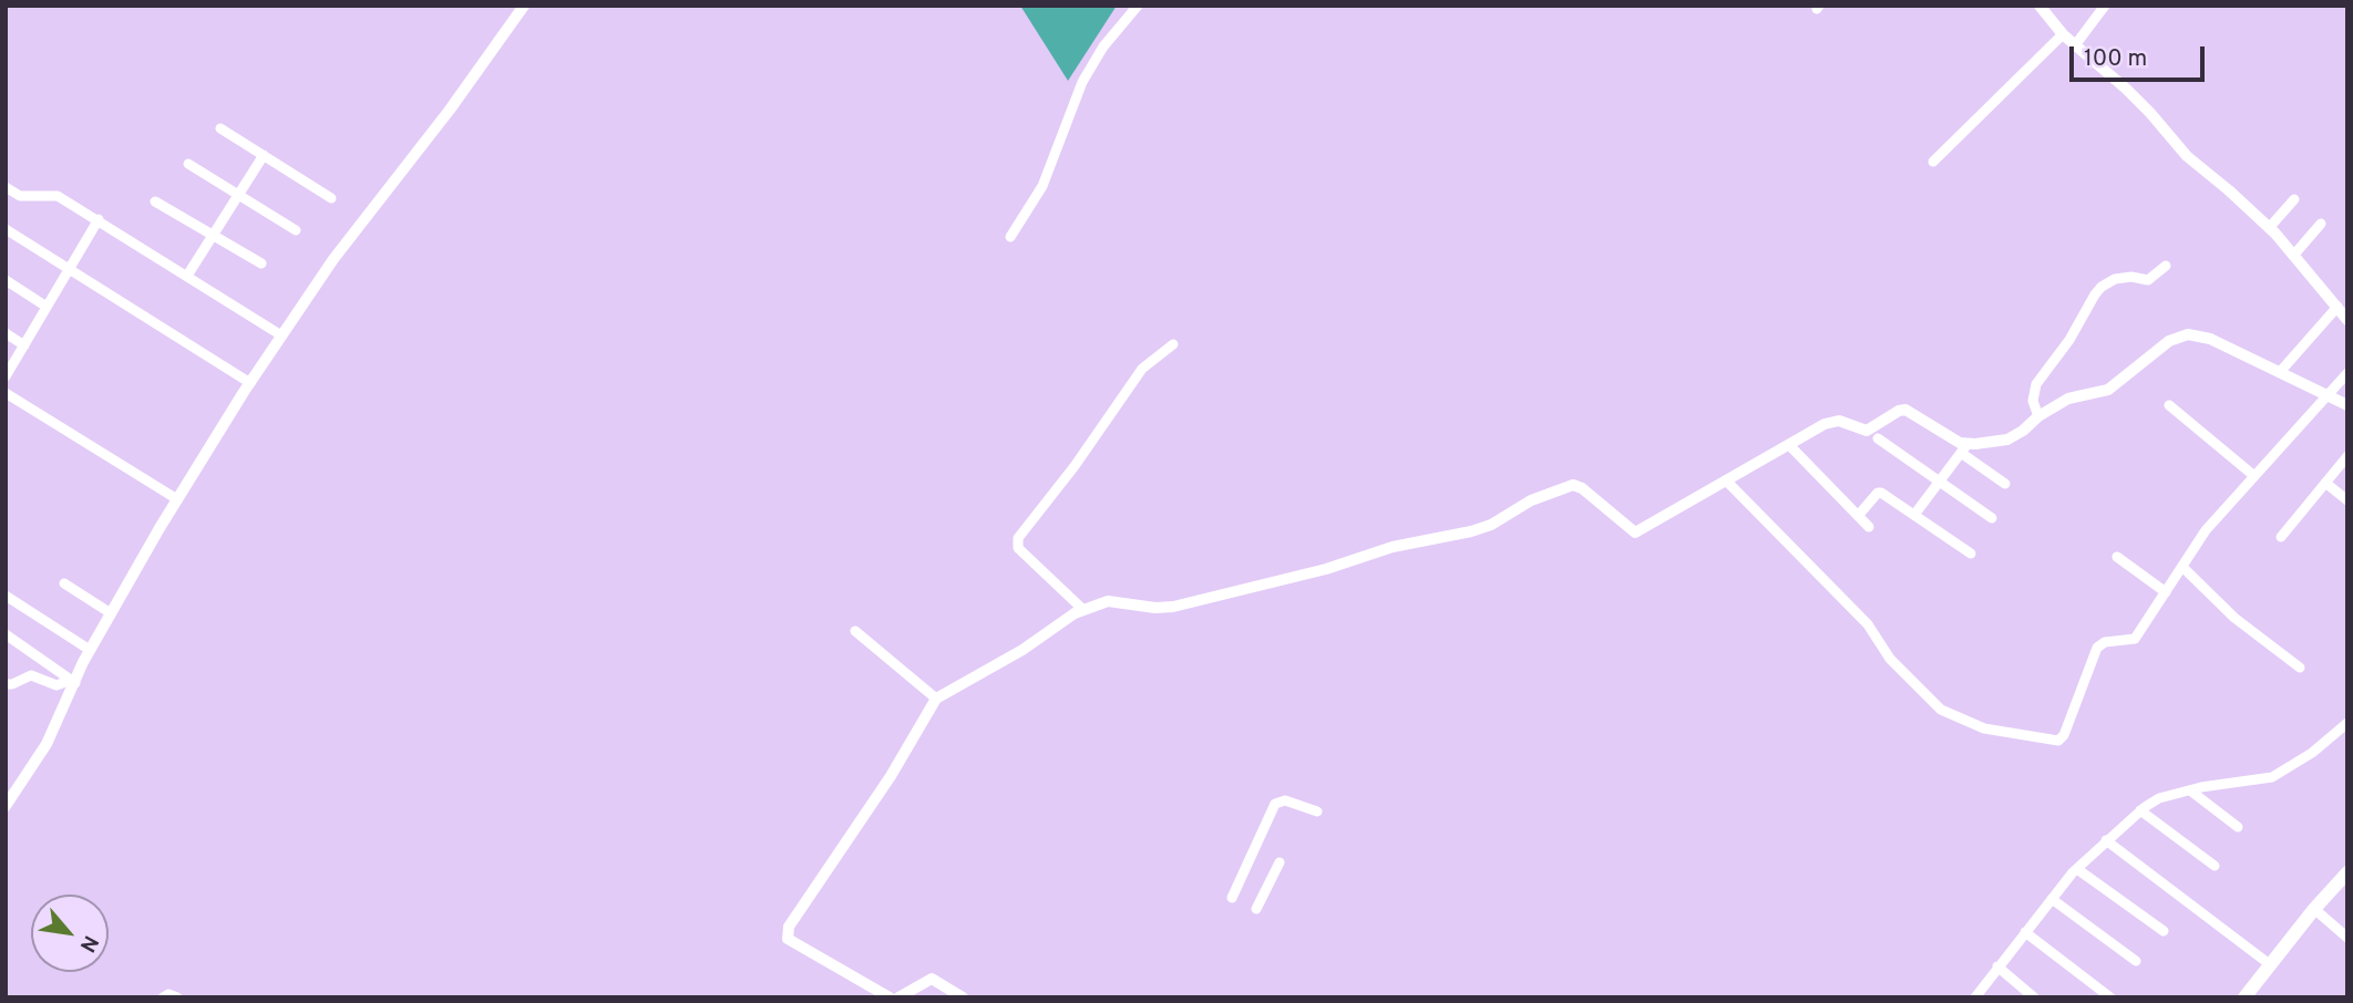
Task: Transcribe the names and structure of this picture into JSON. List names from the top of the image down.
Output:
{
  "scale_bar": "100 m",
  "north": "bottom right"
}
